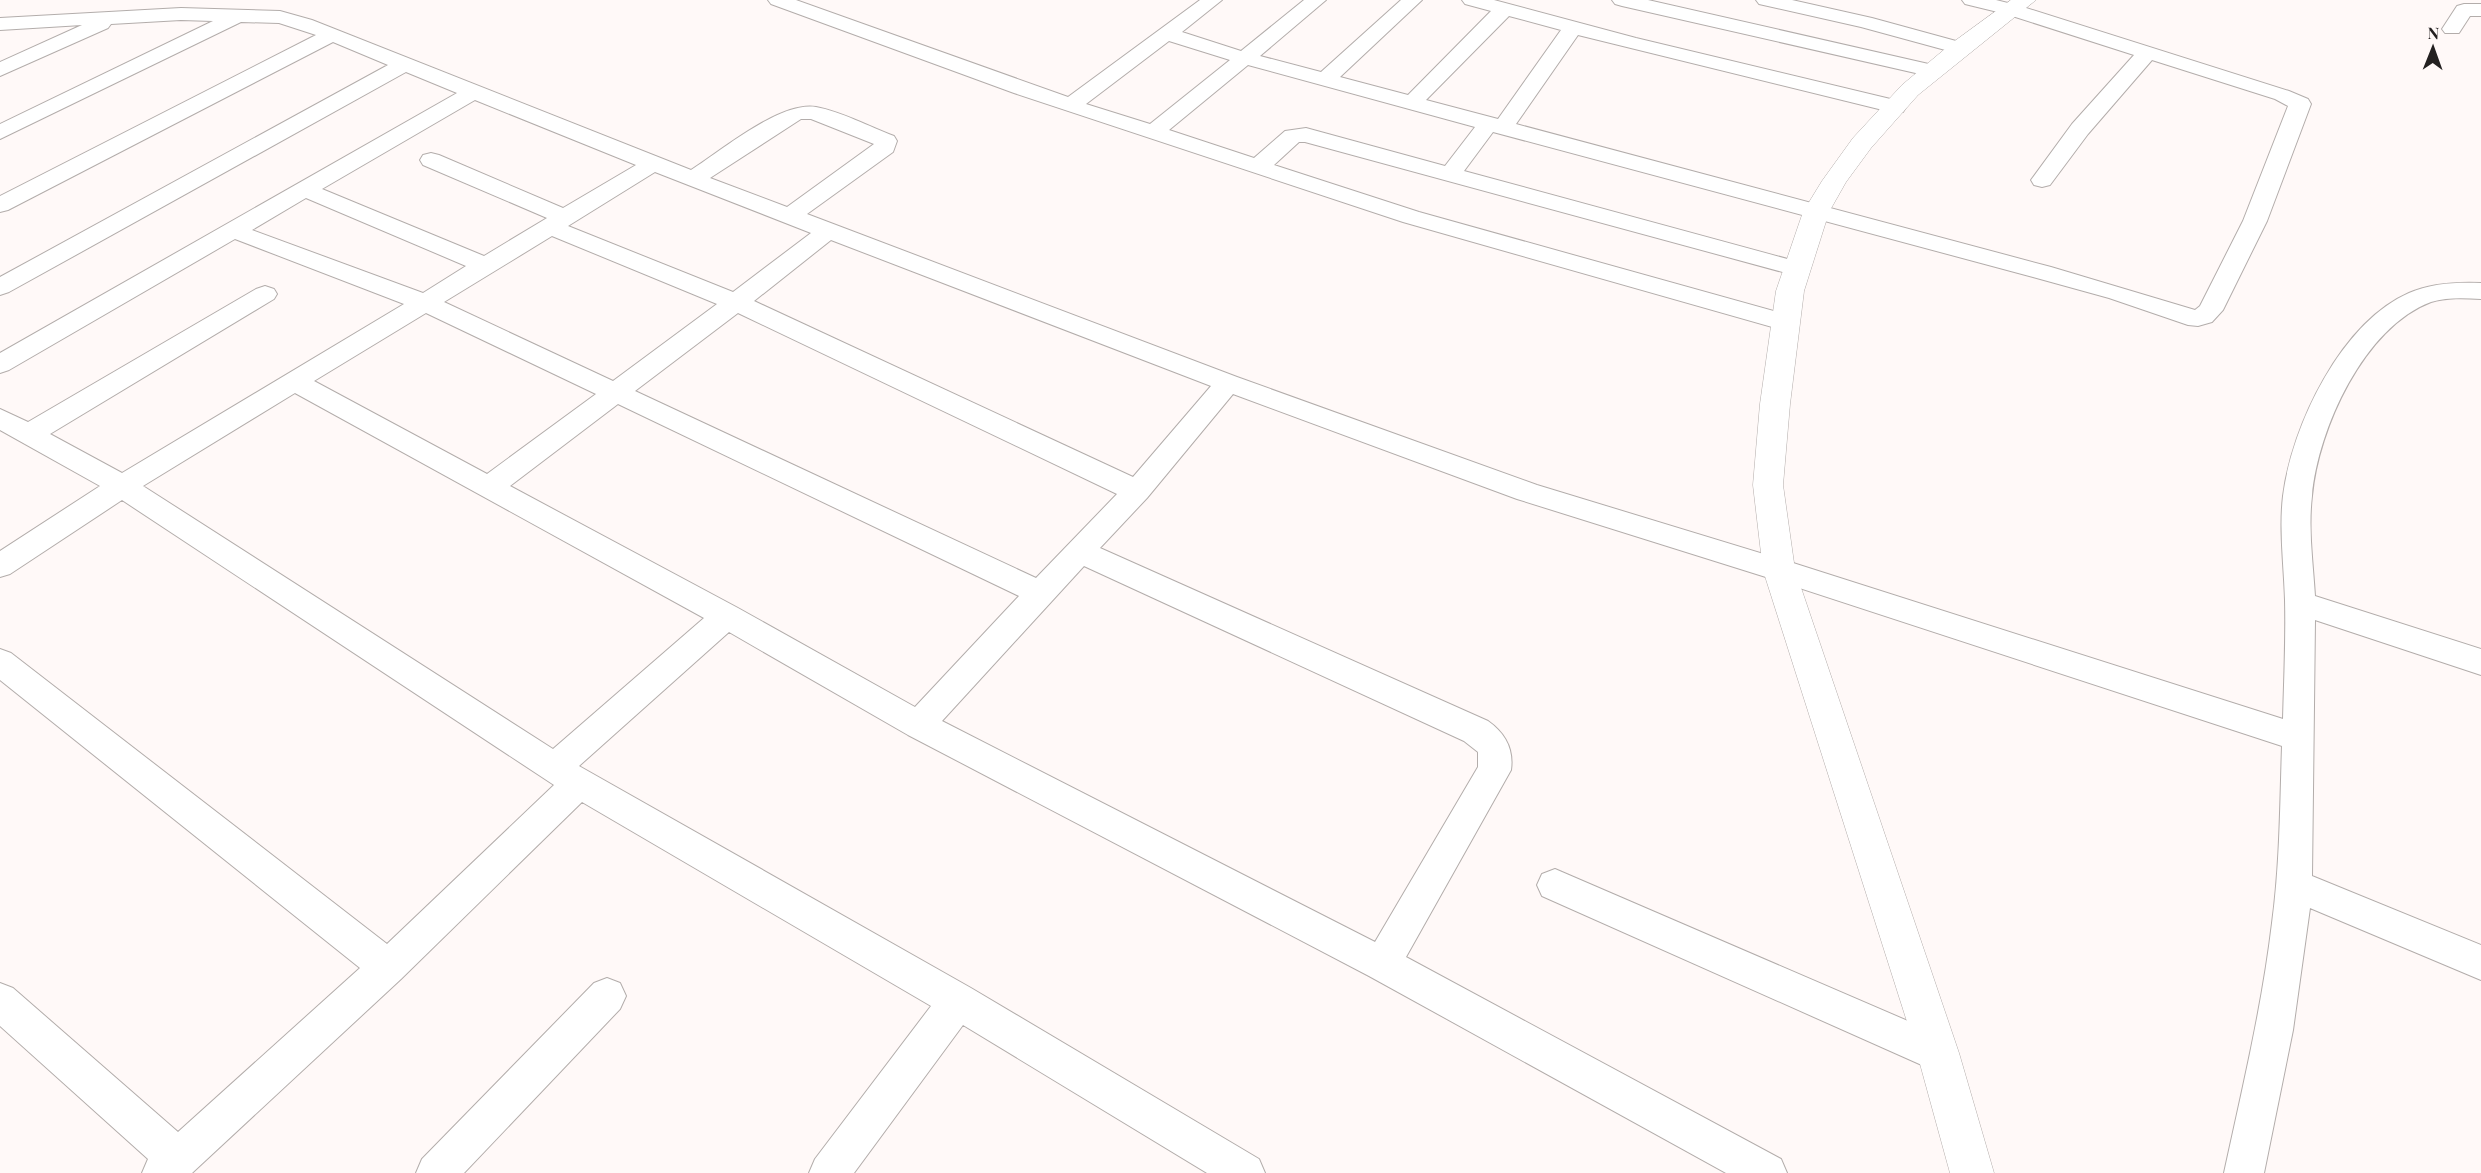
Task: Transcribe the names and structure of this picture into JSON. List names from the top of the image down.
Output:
{
  "north": "top"
}
